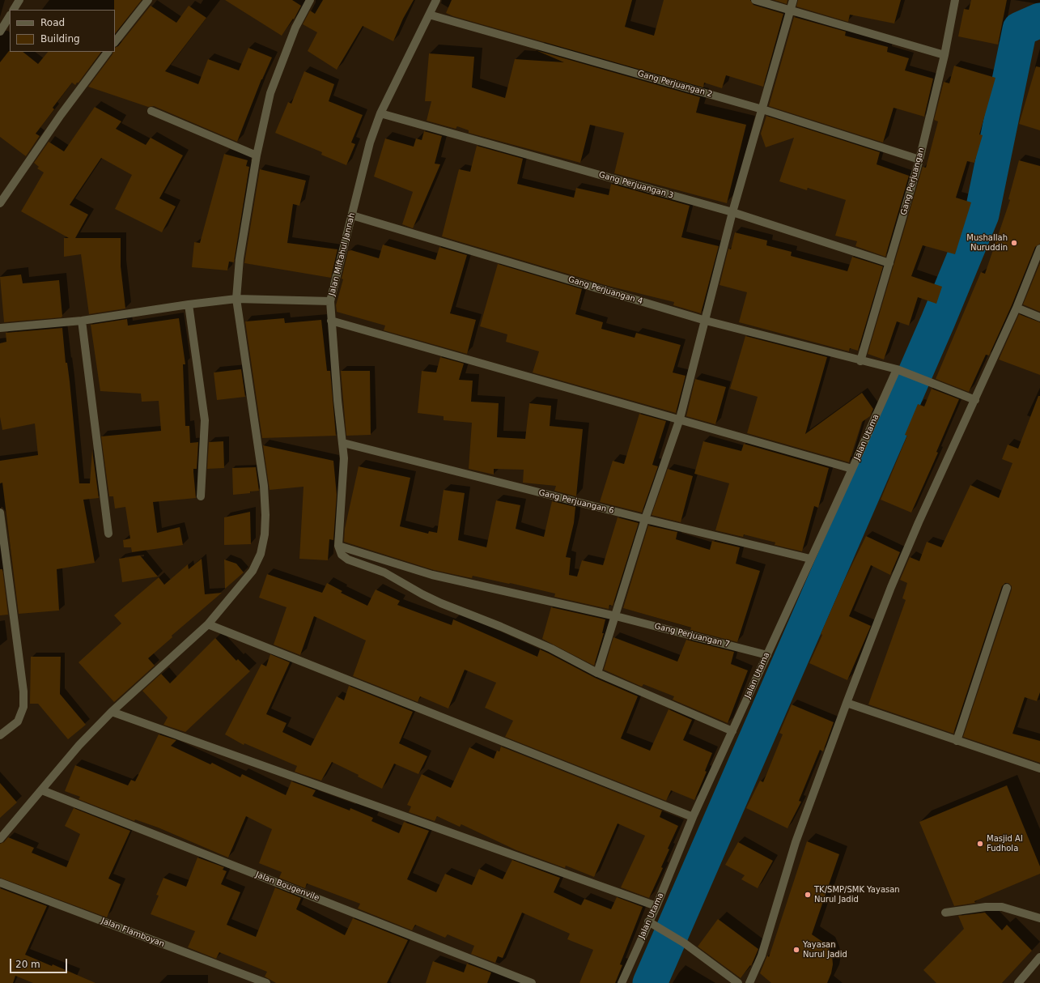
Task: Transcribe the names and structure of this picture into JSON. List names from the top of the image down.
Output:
{
  "streets": {
    "street": [
      "Gang Perjuangan 2",
      "Gang Perjuangan",
      "Gang Perjuangan 3",
      "Jalan Miftahul Jannah",
      "Gang Perjuangan 4",
      "Jalan Utama",
      "Gang Perjuangan 6",
      "Gang Perjuangan 7",
      "Jalan Bougenvile",
      "Jalan Flamboyan"
    ]
  },
  "crossings": [
    ["Gang Perjuangan 2", "Gang Perjuangan"],
    ["Gang Perjuangan 2", "Jalan Miftahul Jannah"],
    ["Gang Perjuangan", "Gang Perjuangan 3"],
    ["Gang Perjuangan", "Gang Perjuangan 4"],
    ["Gang Perjuangan 3", "Jalan Miftahul Jannah"],
    ["Jalan Miftahul Jannah", "Gang Perjuangan 4"],
    ["Jalan Miftahul Jannah", "Gang Perjuangan 6"],
    ["Jalan Miftahul Jannah", "Gang Perjuangan 7"],
    ["Gang Perjuangan 4", "Jalan Utama"],
    ["Jalan Utama", "Gang Perjuangan 6"],
    ["Jalan Utama", "Gang Perjuangan 7"]
  ],
  "places": [
    "Mushallah Nuruddin",
    "Masjid Al Fudhola",
    "TK/SMP/SMK Yayasan Nurul Jadid",
    "Yayasan Nurul Jadid"
  ],
  "legend": ["Road", "Building"],
  "scale_bar": "20 m"
}
